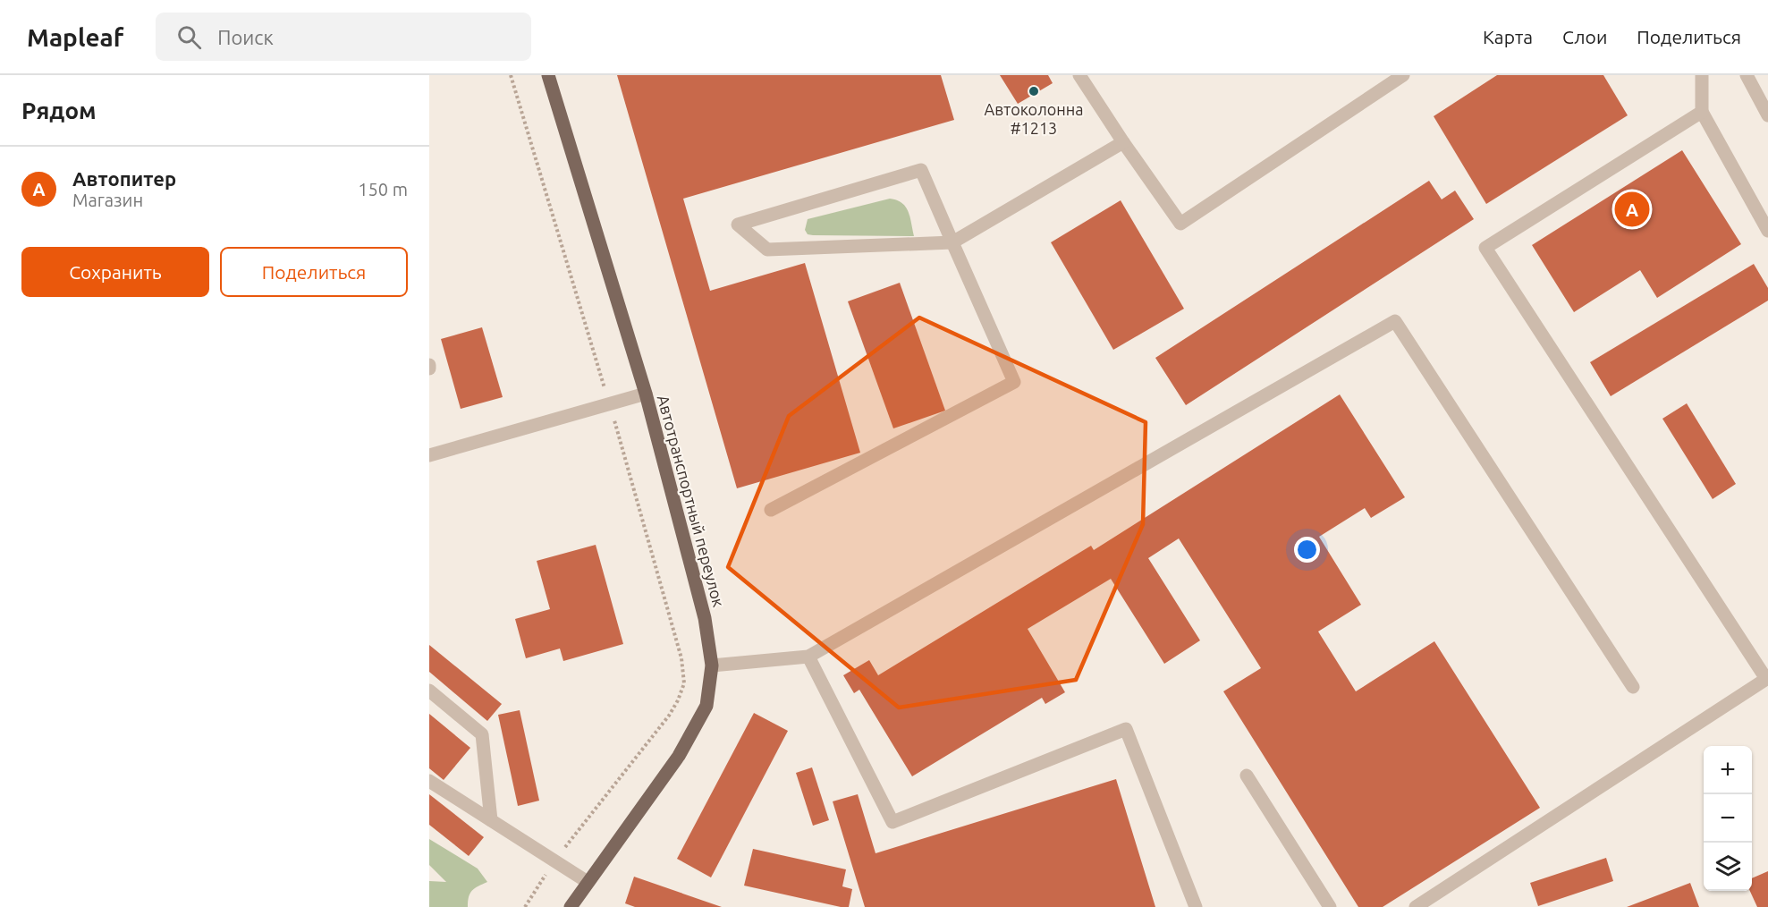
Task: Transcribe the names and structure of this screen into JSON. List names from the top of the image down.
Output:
{
  "streets": {
    "main road": ["Автотранспортный переулок"]
  },
  "places": ["Автоколонна #1213"],
  "page": {
    "header": "Mapleaf",
    "search": "Поиск",
    "nav": ["Карта", "Слои", "Поделиться"],
    "heading": "Рядом",
    "list": [
      {
        "mark": "A",
        "name": "Автопитер",
        "note": "Магазин",
        "value": "150 m"
      }
    ],
    "pins": "A",
    "buttons": ["Сохранить", "Поделиться"],
    "map_buttons": ["+", "−"]
  }
}
